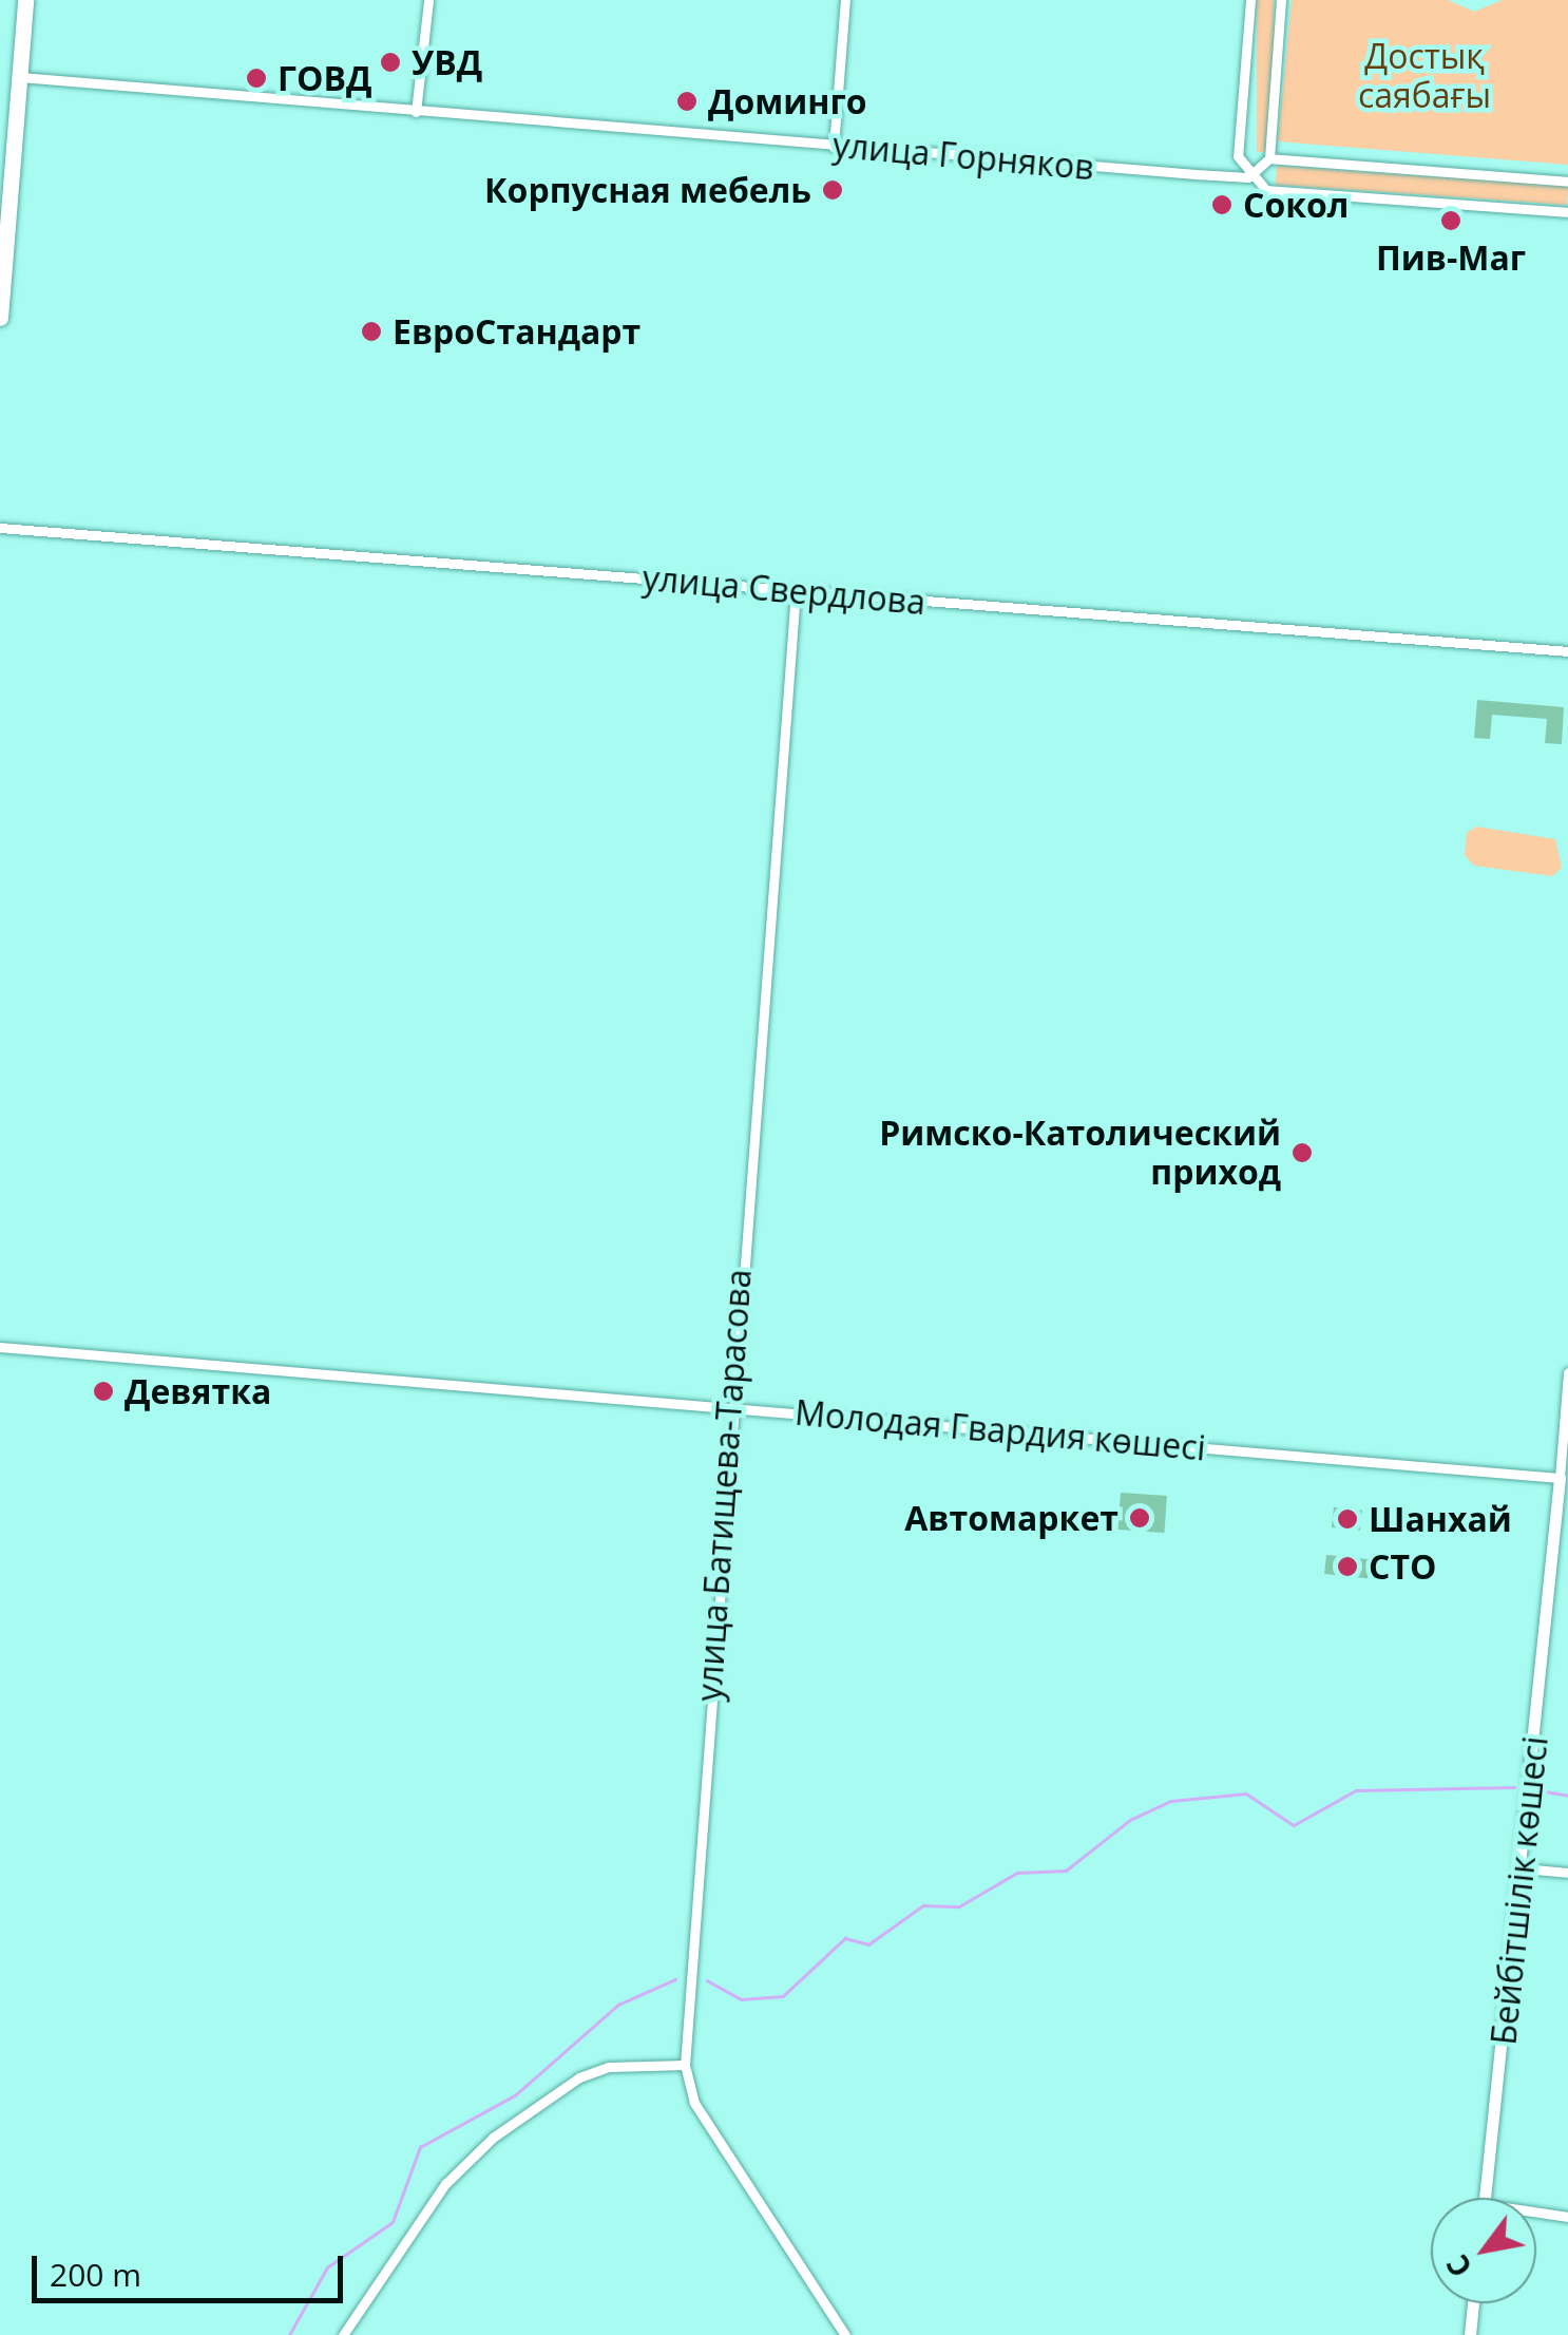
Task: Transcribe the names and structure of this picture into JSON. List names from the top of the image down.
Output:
{
  "streets": {
    "street": [
      "улица Горняков",
      "улица Свердлова",
      "Молодая Гвардия көшесі",
      "улица Батищева-Тарасова",
      "Бейбітшілік көшесі"
    ]
  },
  "crossings": [
    ["улица Свердлова", "улица Батищева-Тарасова"],
    ["Молодая Гвардия көшесі", "улица Батищева-Тарасова"],
    ["Молодая Гвардия көшесі", "Бейбітшілік көшесі"]
  ],
  "parks": ["Достық саябағы"],
  "places": [
    "УВД",
    "ГОВД",
    "Доминго",
    "Корпусная мебель",
    "Сокол",
    "Пив-Маг",
    "ЕвроСтандарт",
    "Римско-Католический приход",
    "Девятка",
    "Автомаркет",
    "Шанхай",
    "СТО"
  ],
  "scale_bar": "200 m",
  "north": "bottom left"
}
